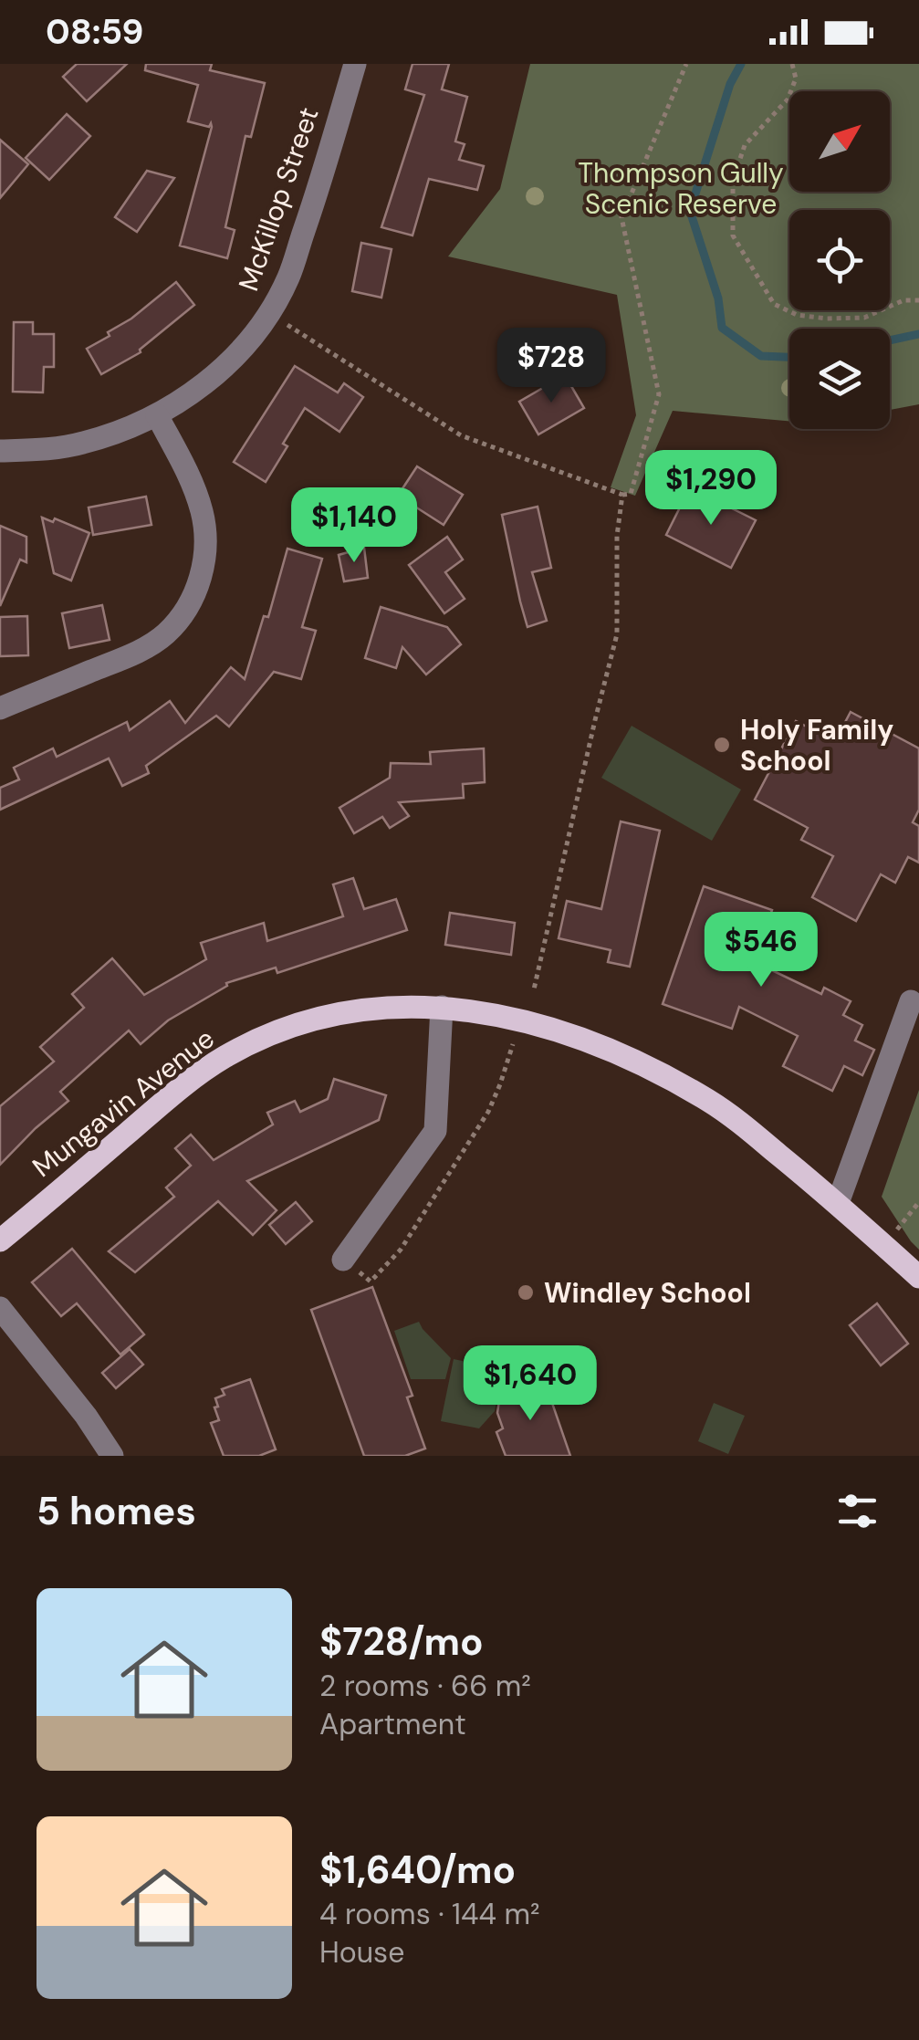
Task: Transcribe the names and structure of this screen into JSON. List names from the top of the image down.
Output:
{
  "streets": {
    "main road": ["Mungavin Avenue"],
    "street": ["McKillop Street"]
  },
  "parks": ["Thompson Gully Scenic Reserve"],
  "places": ["Holy Family School", "Windley School"],
  "north": "top right",
  "page": {
    "status": "08:59",
    "price": [
      "$728",
      "$1,290",
      "$1,140",
      "$546",
      "$1,640"
    ],
    "heading": "5 homes",
    "list": [
      {
        "name": "$728/mo",
        "note": "2 rooms · 66 m² · Apartment"
      },
      {
        "name": "$1,640/mo",
        "note": "4 rooms · 144 m² · House"
      }
    ]
  }
}
